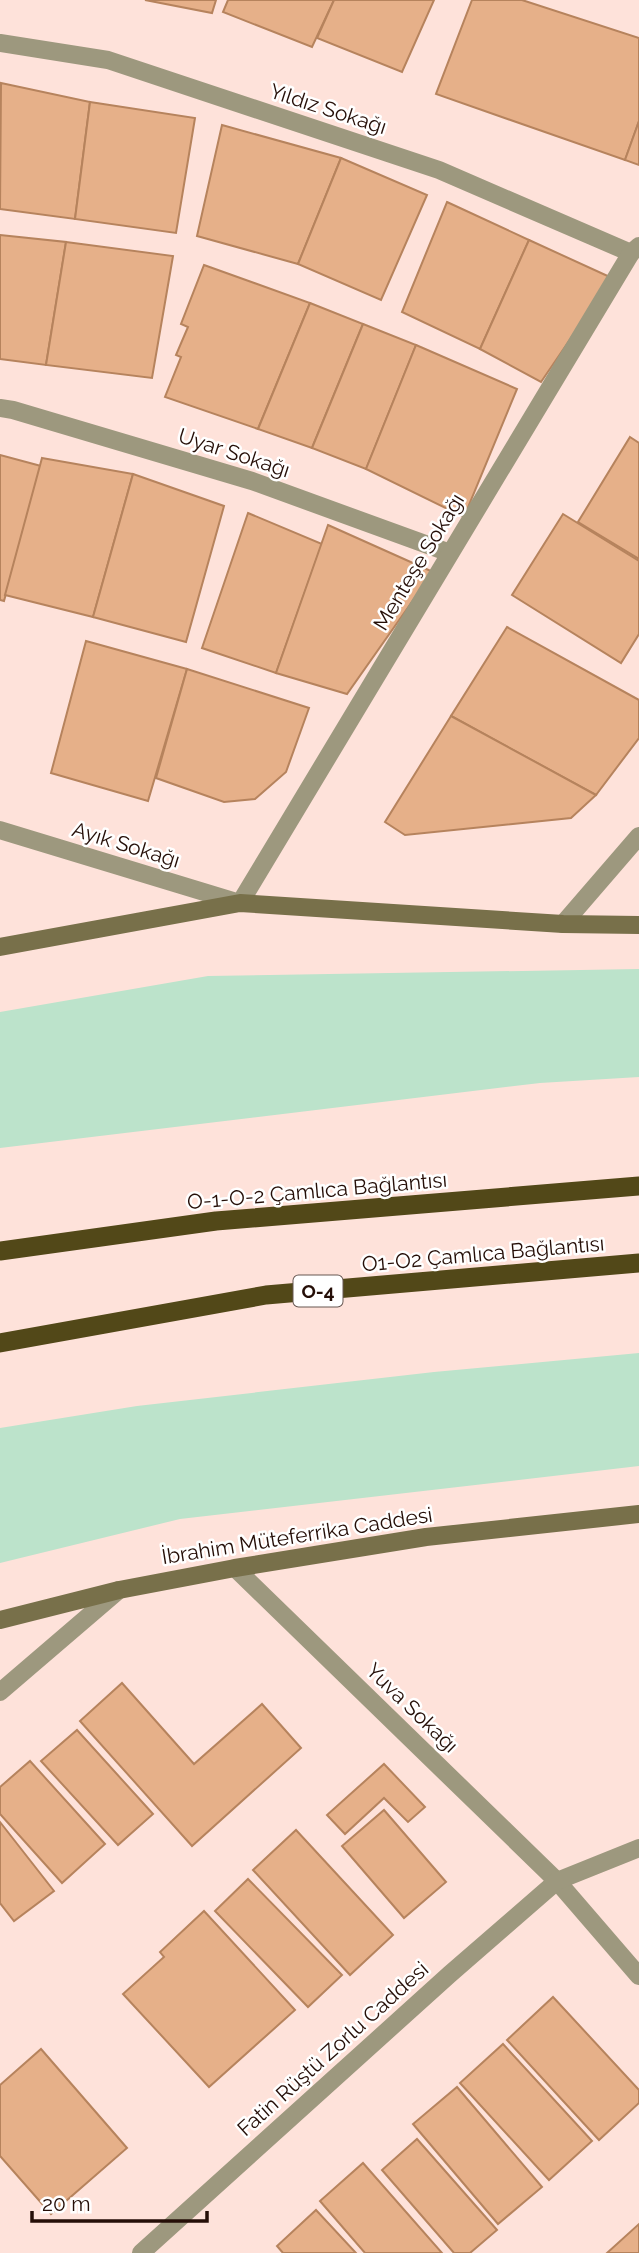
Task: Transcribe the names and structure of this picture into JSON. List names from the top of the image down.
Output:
{
  "streets": {
    "highway": ["O-1-O-2 Çamlıca Bağlantısı", "O1-O2 Çamlıca Bağlantısı", "O-4"],
    "main road": ["İbrahim Müteferrika Caddesi"],
    "street": [
      "Yıldız Sokağı",
      "Uyar Sokağı",
      "Menteşe Sokağı",
      "Ayık Sokağı",
      "Yuva Sokağı",
      "Fatin Rüştü Zorlu Caddesi"
    ]
  },
  "crossings": [
    ["Yıldız Sokağı", "Menteşe Sokağı"],
    ["Uyar Sokağı", "Menteşe Sokağı"],
    ["Menteşe Sokağı", "Ayık Sokağı"],
    ["İbrahim Müteferrika Caddesi", "Yuva Sokağı"],
    ["Yuva Sokağı", "Fatin Rüştü Zorlu Caddesi"]
  ],
  "scale_bar": "20 m"
}
